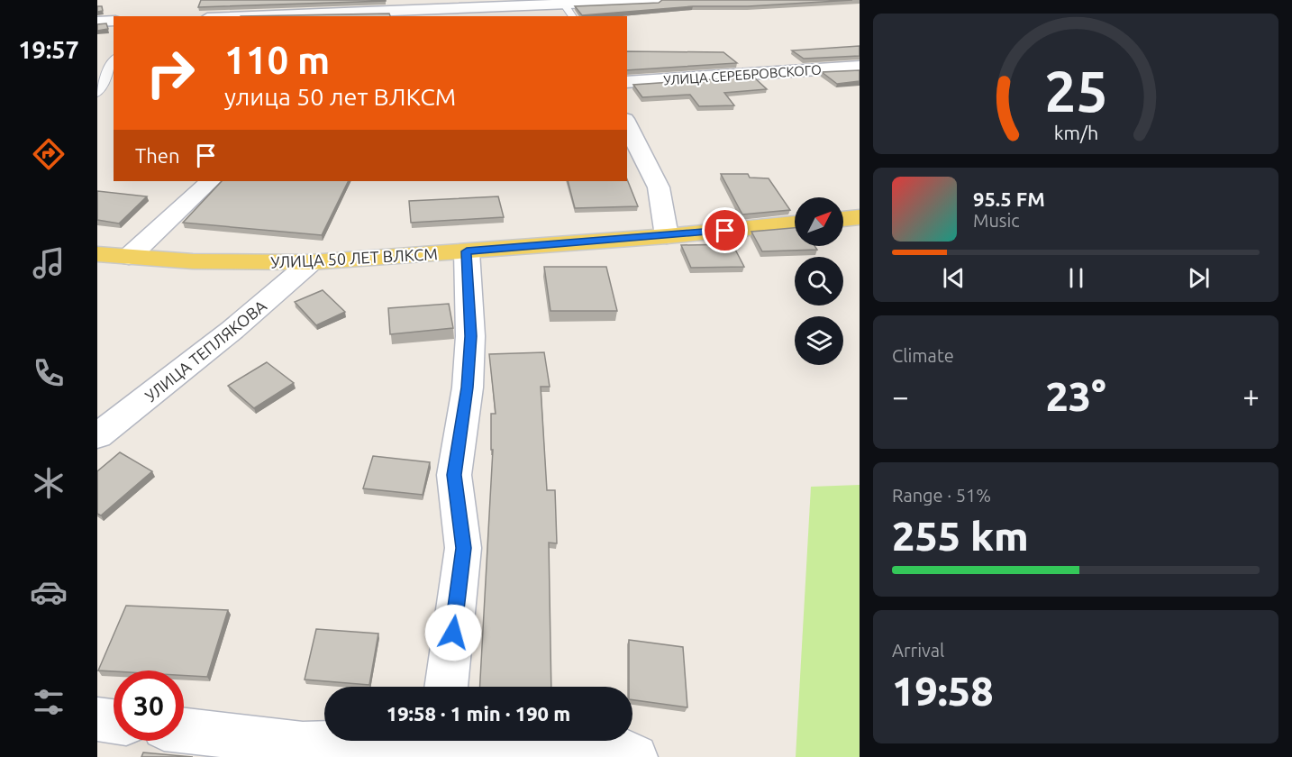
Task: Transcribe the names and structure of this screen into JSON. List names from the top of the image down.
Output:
{
  "streets": {
    "main road": ["УЛИЦА 50 ЛЕТ ВЛКСМ"],
    "street": ["УЛИЦА СЕРЕБРОВСКОГО", "УЛИЦА ТЕПЛЯКОВА"]
  },
  "crossings": [
    ["УЛИЦА 50 ЛЕТ ВЛКСМ", "УЛИЦА ТЕПЛЯКОВА"]
  ],
  "north": "top right",
  "page": {
    "tabs": "19:57",
    "turn": ["110 m", "улица 50 лет ВЛКСМ"],
    "then": "Then",
    "song": ["95.5 FM", "Music"],
    "tile": [
      "Climate",
      ["Range · 51%", "255 km"],
      ["Arrival", "19:58"]
    ],
    "heat": ["−", "23°", "+"],
    "limit": "30",
    "trip": "19:58 · 1 min · 190 m",
    "gauge": ["25", "km/h"]
  }
}
